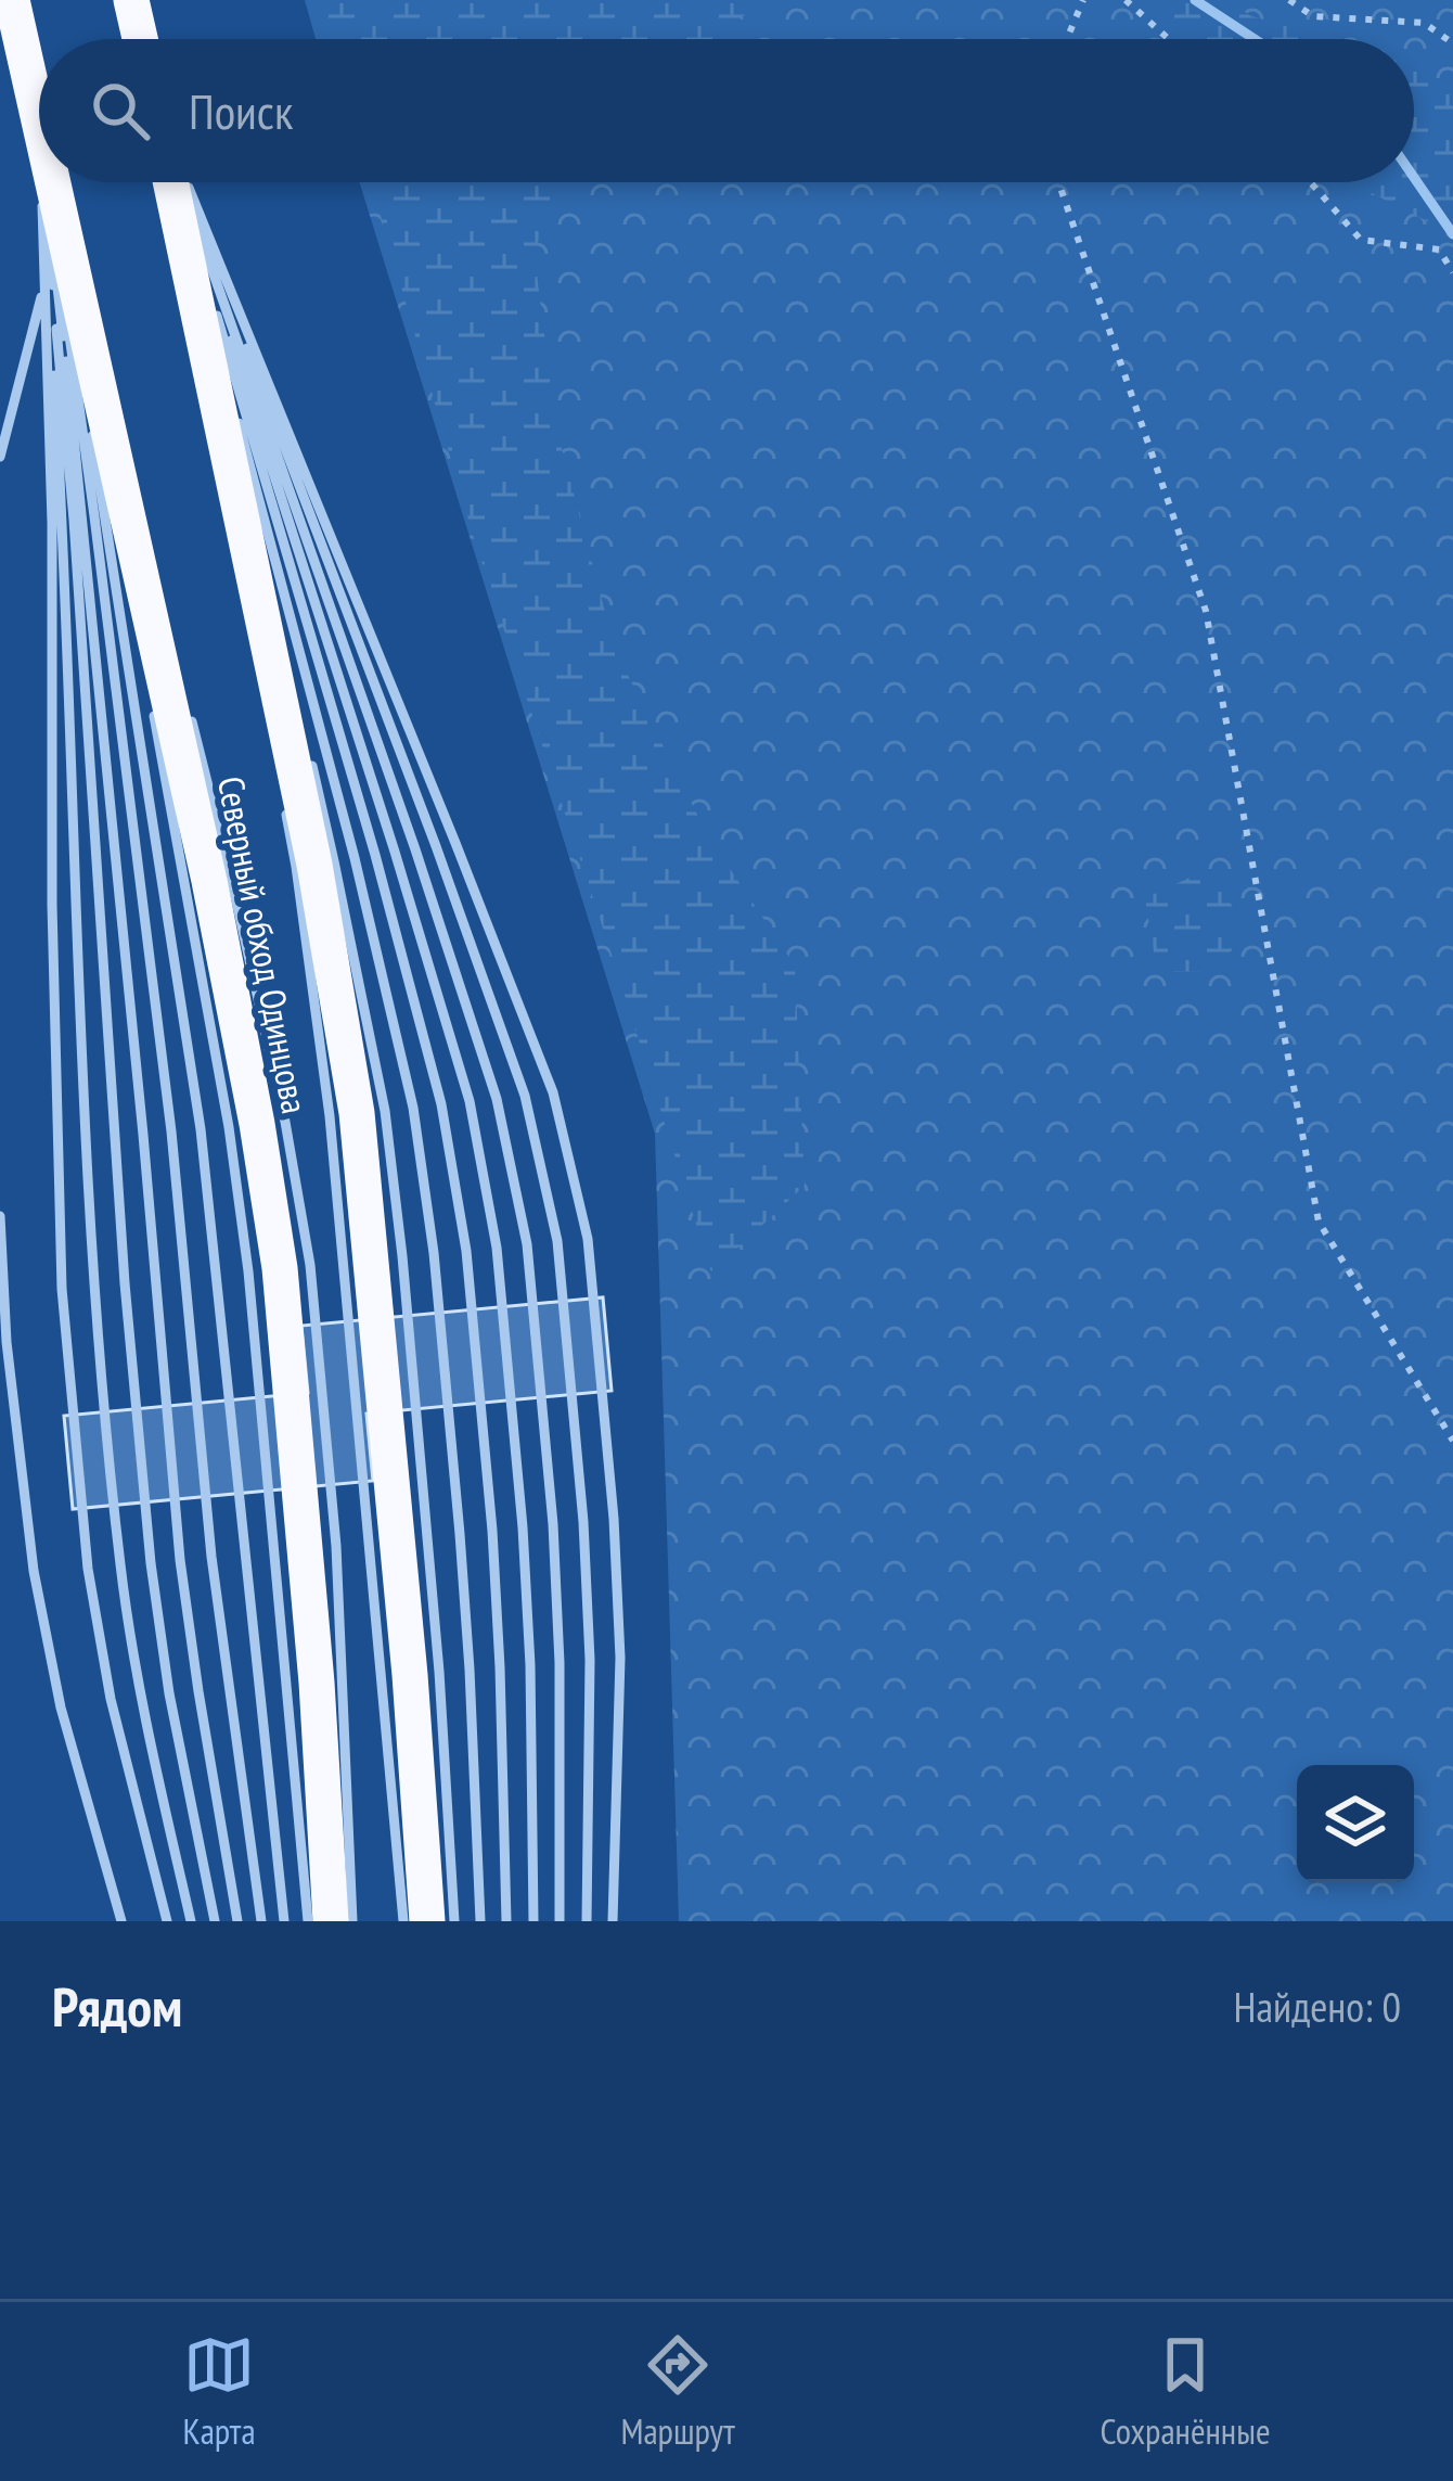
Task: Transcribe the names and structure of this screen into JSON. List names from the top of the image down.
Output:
{
  "streets": {
    "highway": ["Северный обход Одинцова"]
  },
  "page": {
    "search": "Поиск",
    "heading": ["Рядом", "Найдено: 0"],
    "nav": ["Карта", "Маршрут", "Сохранённые"]
  }
}
